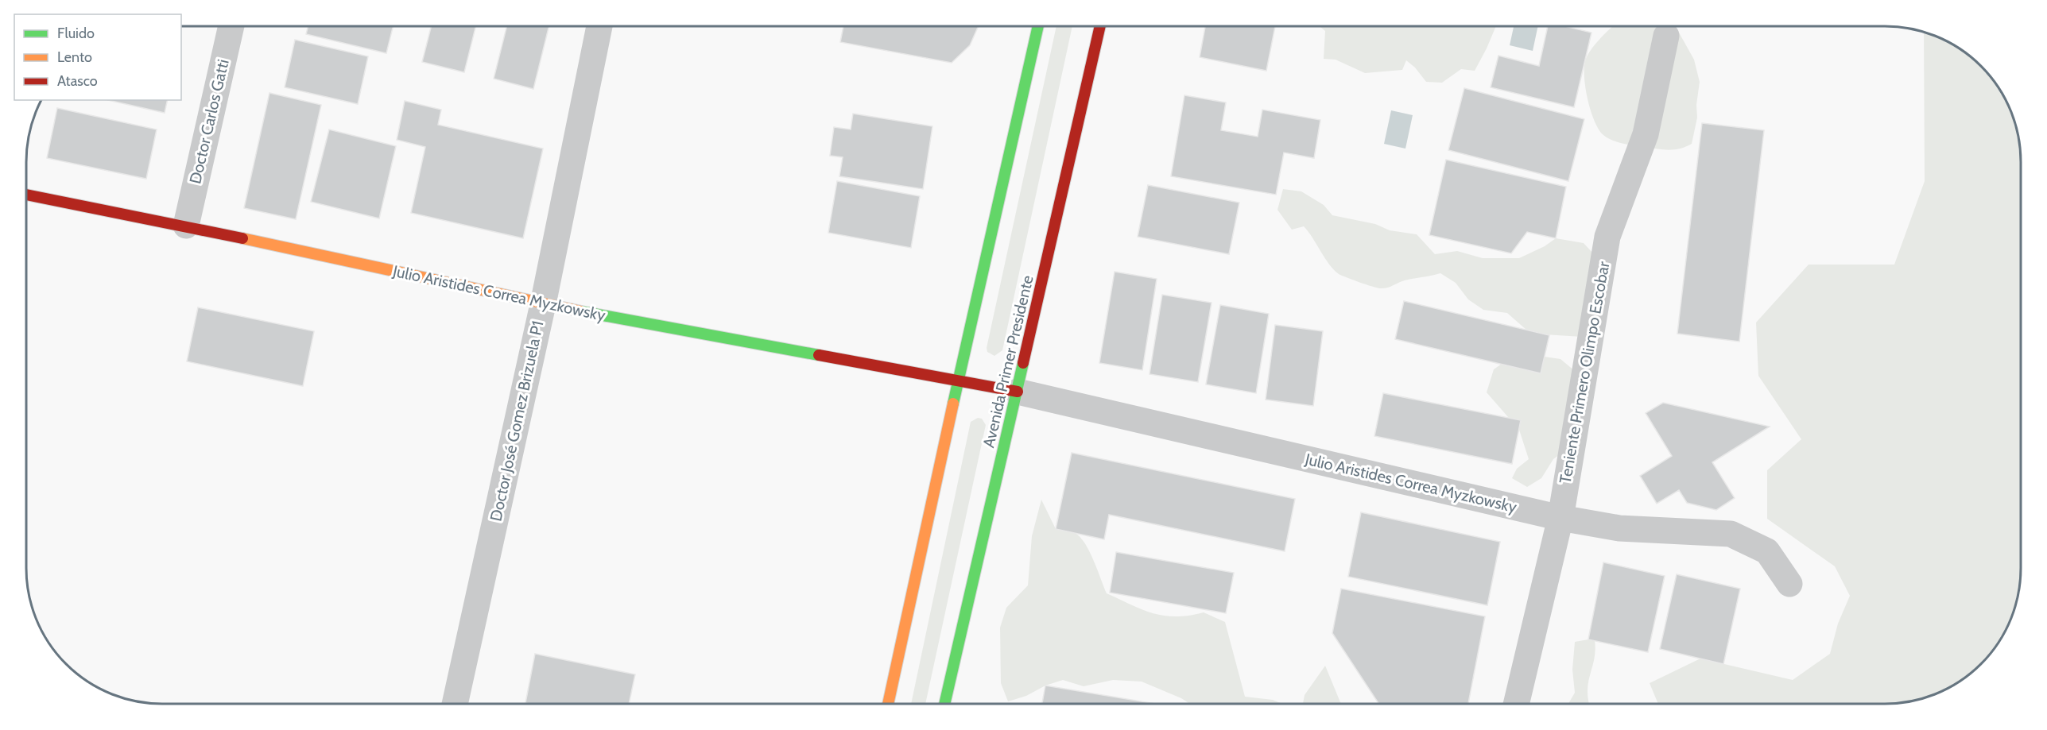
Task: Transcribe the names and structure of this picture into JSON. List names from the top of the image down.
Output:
{
  "streets": {
    "main road": ["Julio Aristides Correa Myzkowsky", "Avenida Primer Presidente"],
    "street": ["Doctor Carlos Gatti", "Teniente Primero Olimpo Escobar", "Doctor José Gomez Brizuela P1"]
  },
  "crossings": [
    ["Doctor Carlos Gatti", "Julio Aristides Correa Myzkowsky"],
    ["Julio Aristides Correa Myzkowsky", "Avenida Primer Presidente"],
    ["Julio Aristides Correa Myzkowsky", "Teniente Primero Olimpo Escobar"],
    ["Julio Aristides Correa Myzkowsky", "Doctor José Gomez Brizuela P1"]
  ],
  "legend": ["Fluido", "Lento", "Atasco"]
}
